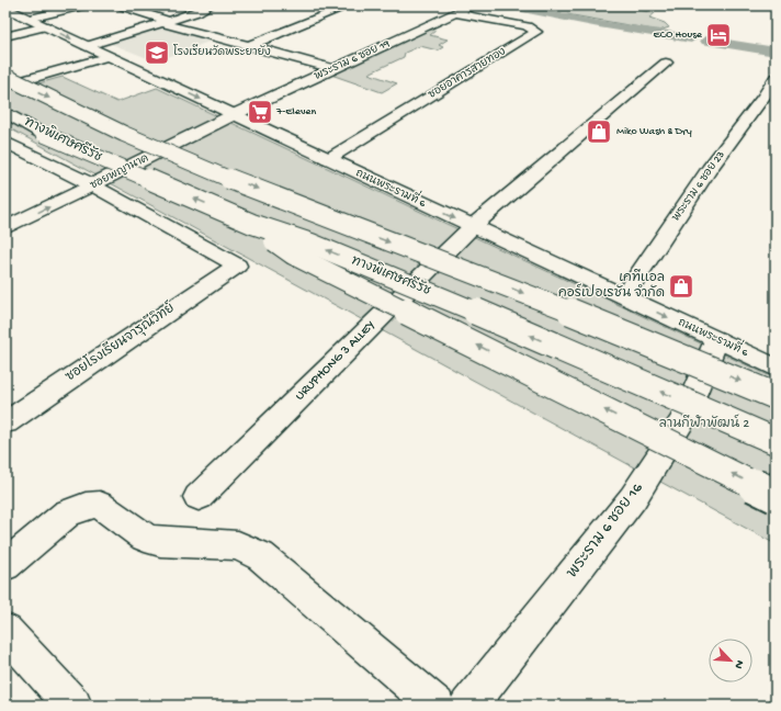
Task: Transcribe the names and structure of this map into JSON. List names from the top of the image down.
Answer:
{
  "streets": {
    "main road": [
      "พระราม 6 ซอย 19",
      "ซอยอาคารสายทอง",
      "ทางพิเศษศรีรัช",
      "ซอยพญานาค",
      "พระราม 6 ซอย 23",
      "ถนนพระรามที่ 6",
      "ซอยโรงเรียนจารุณีวิทย์",
      "URUPHONG 3 ALLEY",
      "พระราม 6 ซอย 16"
    ]
  },
  "crossings": [
    ["พระราม 6 ซอย 19", "ซอยอาคารสายทอง"],
    ["พระราม 6 ซอย 19", "ซอยพญานาค"],
    ["พระราม 6 ซอย 19", "ถนนพระรามที่ 6"],
    ["ซอยอาคารสายทอง", "ถนนพระรามที่ 6"],
    ["ซอยพญานาค", "ถนนพระรามที่ 6"],
    ["ซอยพญานาค", "ซอยโรงเรียนจารุณีวิทย์"],
    ["พระราม 6 ซอย 23", "ถนนพระรามที่ 6"],
    ["ถนนพระรามที่ 6", "URUPHONG 3 ALLEY"],
    ["ถนนพระรามที่ 6", "พระราม 6 ซอย 16"]
  ],
  "parks": ["ลานกีฬาพัฒน์ 2"],
  "places": {
    "hotel": ["ECO House"],
    "school or university": ["โรงเรียนวัดพระยายัง"],
    "supermarket": ["7-Eleven"],
    "shop": ["Miko Wash & Dry", "เคทีแอล คอร์เปอเรชัน จำกัด"]
  },
  "north": "bottom right"
}
